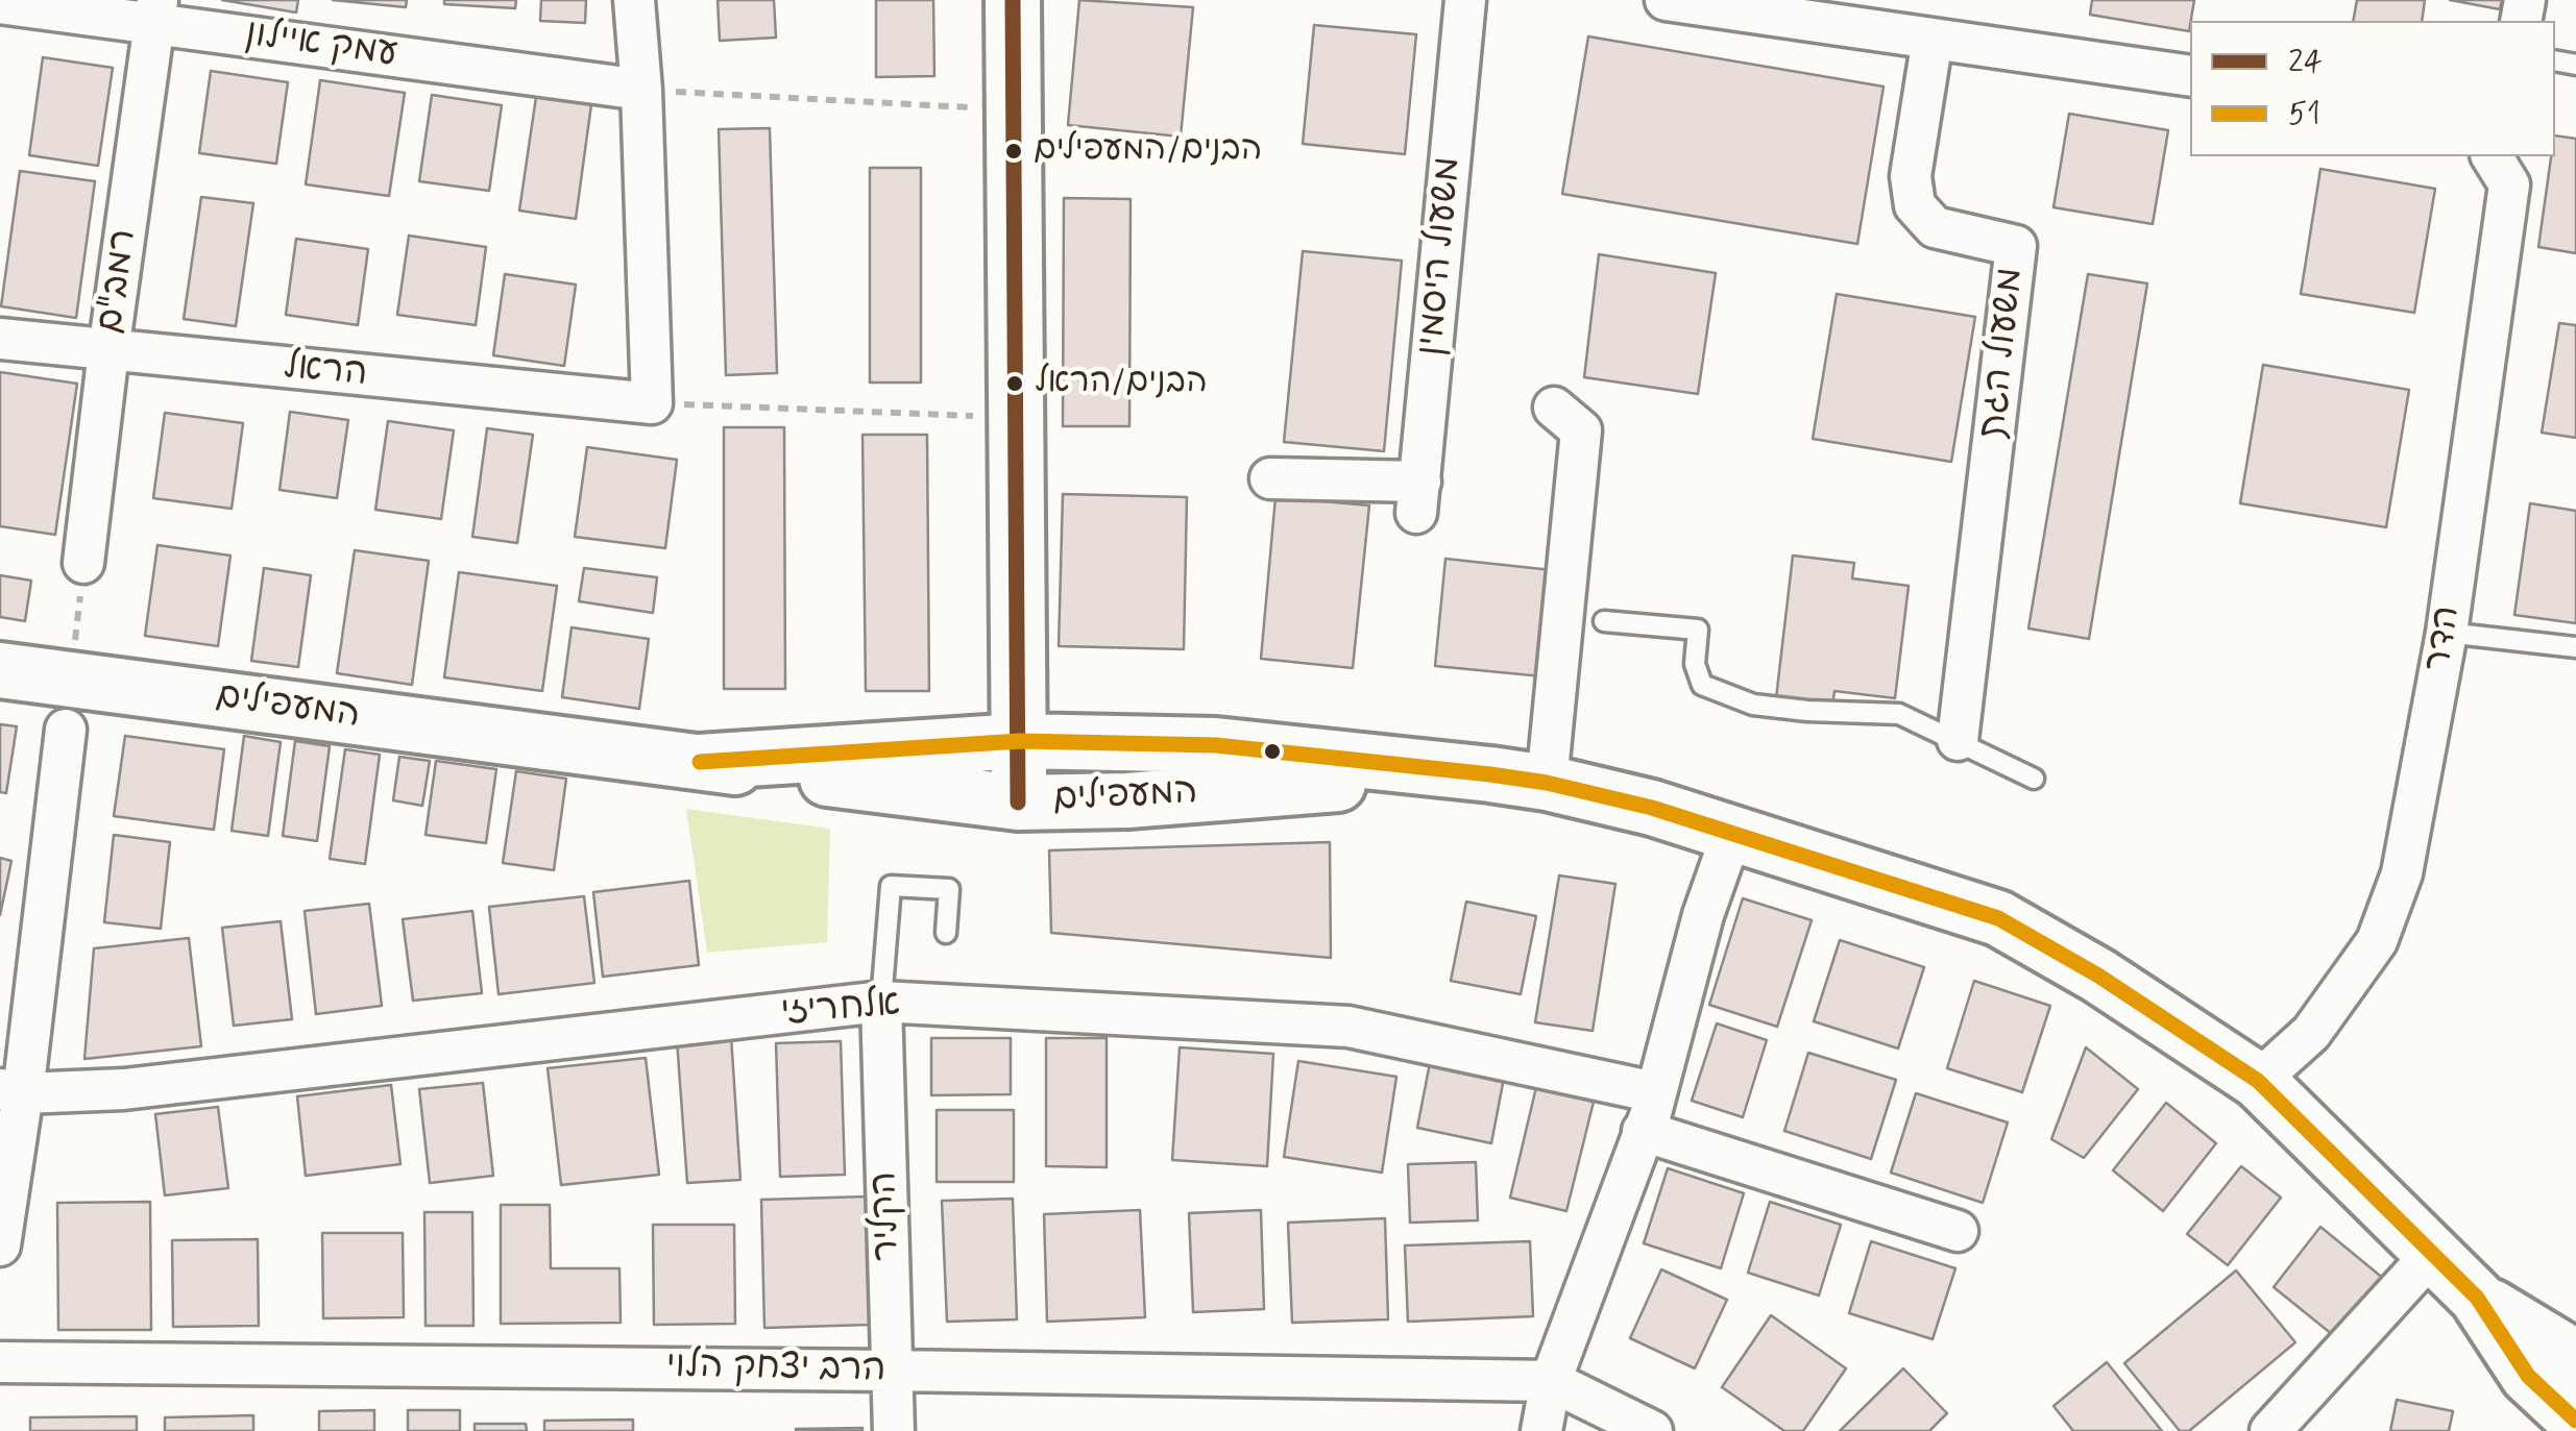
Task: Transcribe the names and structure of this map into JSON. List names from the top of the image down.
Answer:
{
  "streets": {
    "street": [
      "עמק איילון",
      "משעול היסמין",
      "רמב\"ם",
      "משעול הגת",
      "הראל",
      "הדר",
      "המעפילים",
      "אלחריזי",
      "הקליר",
      "הרב יצחק הלוי"
    ]
  },
  "crossings": [
    ["עמק איילון", "רמב\"ם"],
    ["רמב\"ם", "הראל"],
    ["הדר", "המעפילים"],
    ["אלחריזי", "הקליר"],
    ["הקליר", "הרב יצחק הלוי"]
  ],
  "places": ["הבנים/המעפילים", "הבנים/הראל"],
  "lines": ["transit line 24", "transit line 51"],
  "legend": ["24", "51"]
}
